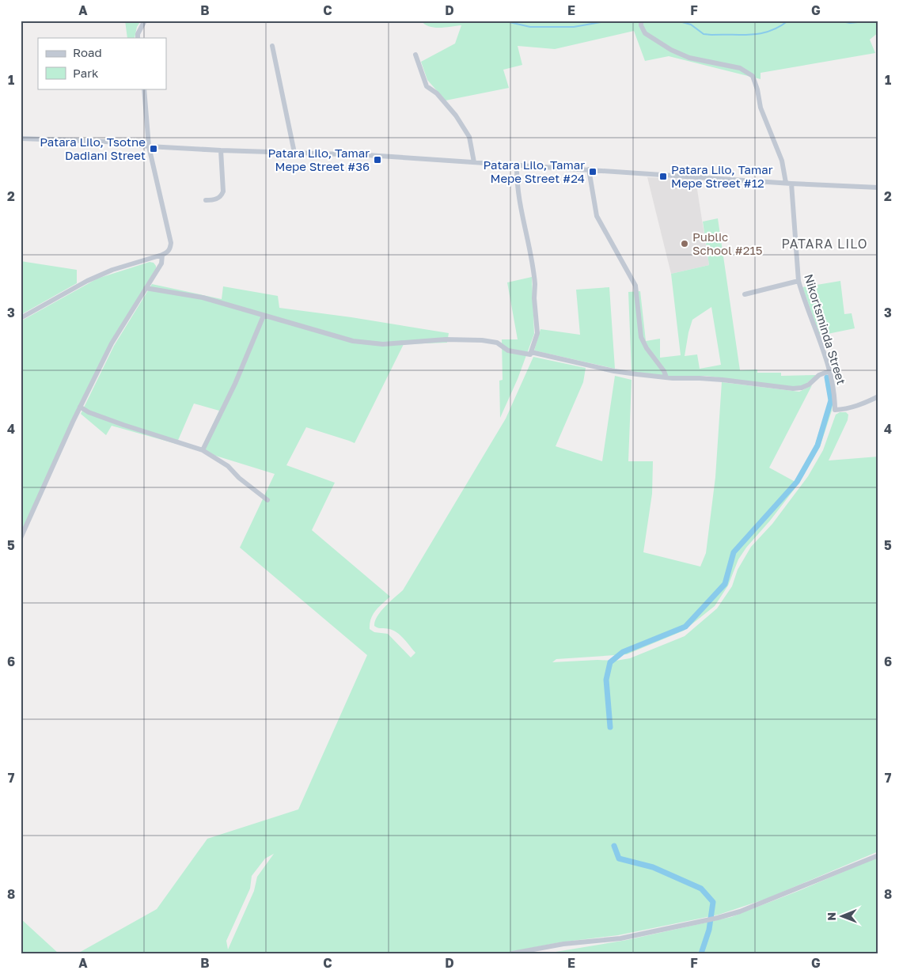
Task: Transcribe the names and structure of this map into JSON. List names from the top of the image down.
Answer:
{
  "streets": {
    "street": ["Nikortsminda Street"]
  },
  "districts": ["PATARA LILO"],
  "places": {
    "transit": [
      "Patara Lilo, Tsotne Dadiani Street",
      "Patara Lilo, Tamar Mepe Street #36",
      "Patara Lilo, Tamar Mepe Street #24",
      "Patara Lilo, Tamar Mepe Street #12"
    ],
    "other": ["Public School #215"]
  },
  "legend": ["Road", "Park"],
  "north": "left",
  "grid": {
    "columns": [
      "A",
      "B",
      "C",
      "D",
      "E",
      "F",
      "G"
    ],
    "rows": [
      "1",
      "2",
      "3",
      "4",
      "5",
      "6",
      "7",
      "8"
    ]
  }
}
